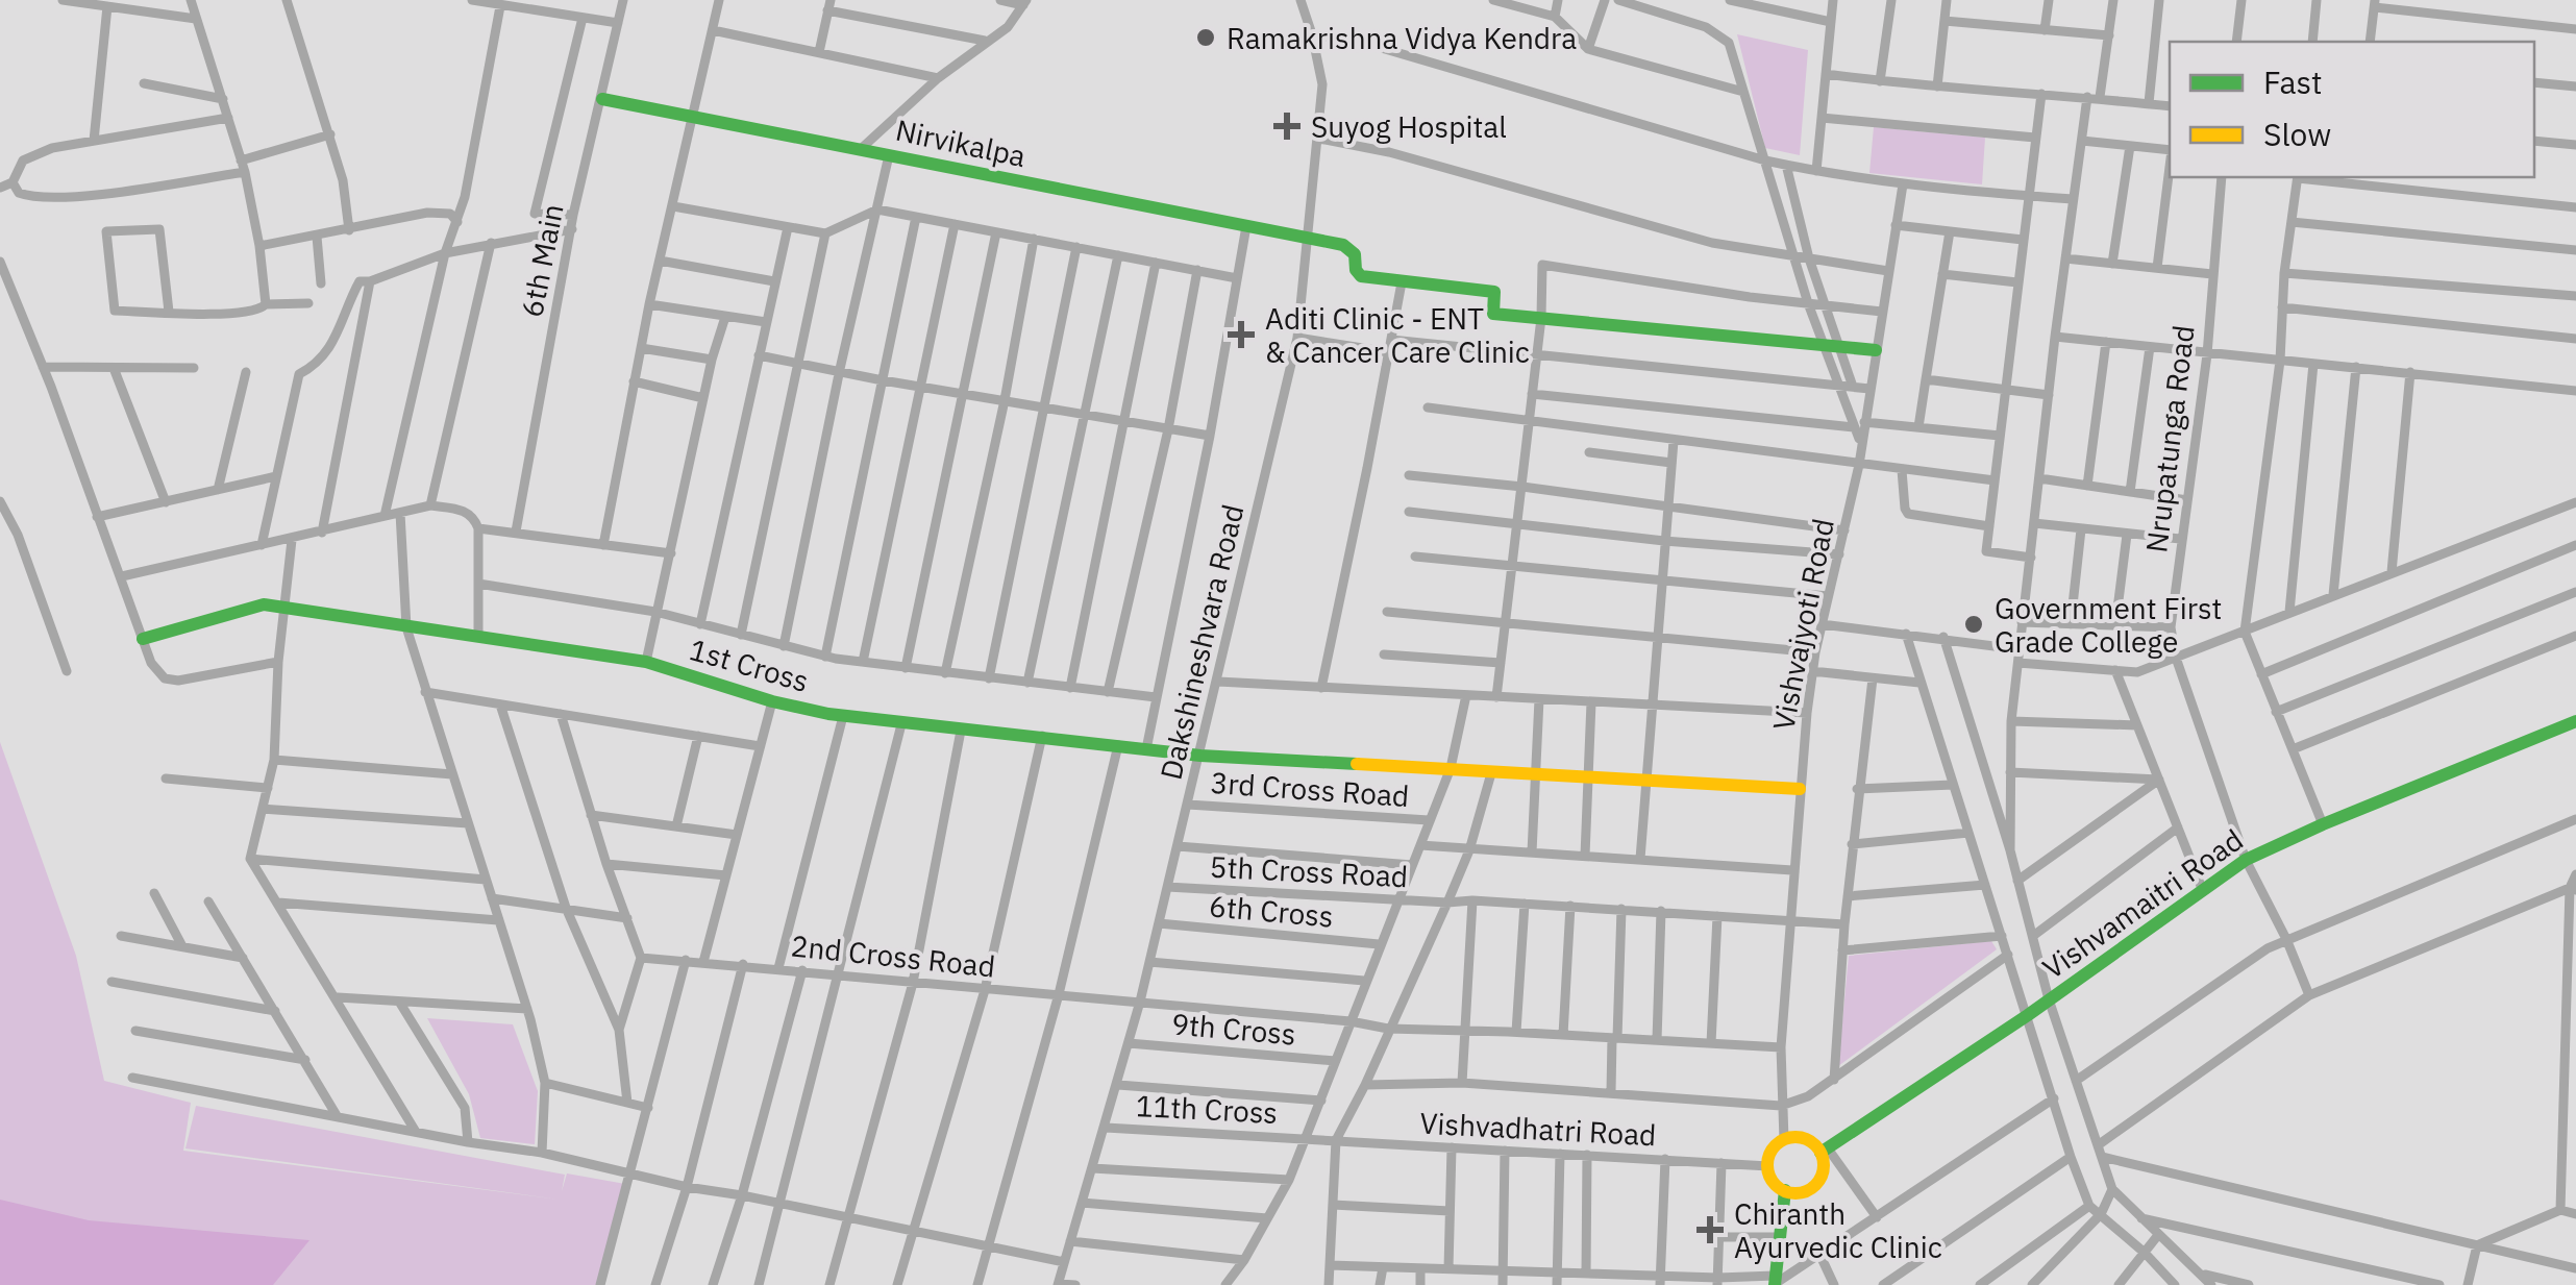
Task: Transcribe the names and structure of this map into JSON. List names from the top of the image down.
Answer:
{
  "streets": {
    "street": [
      "Nirvikalpa",
      "6th Main",
      "Nrupatunga Road",
      "Vishvajyoti Road",
      "Dakshineshvara Road",
      "1st Cross",
      "3rd Cross Road",
      "5th Cross Road",
      "Vishvamaitri Road",
      "6th Cross",
      "2nd Cross Road",
      "9th Cross",
      "11th Cross",
      "Vishvadhatri Road"
    ]
  },
  "crossings": [
    ["Nirvikalpa", "6th Main"],
    ["Nirvikalpa", "Dakshineshvara Road"],
    ["Nrupatunga Road", "Vishvamaitri Road"],
    ["Vishvajyoti Road", "1st Cross"],
    ["Vishvajyoti Road", "5th Cross Road"],
    ["Vishvajyoti Road", "Vishvamaitri Road"],
    ["Vishvajyoti Road", "2nd Cross Road"],
    ["Vishvajyoti Road", "Vishvadhatri Road"],
    ["Dakshineshvara Road", "1st Cross"],
    ["Dakshineshvara Road", "3rd Cross Road"],
    ["Dakshineshvara Road", "5th Cross Road"],
    ["Dakshineshvara Road", "6th Cross"],
    ["Dakshineshvara Road", "2nd Cross Road"],
    ["Dakshineshvara Road", "9th Cross"],
    ["Dakshineshvara Road", "11th Cross"],
    ["Vishvamaitri Road", "Vishvadhatri Road"],
    ["11th Cross", "Vishvadhatri Road"]
  ],
  "places": {
    "other": ["Ramakrishna Vidya Kendra", "Government First Grade College"],
    "health": ["Suyog Hospital", "Aditi Clinic - ENT & Cancer Care Clinic", "Chiranth Ayurvedic Clinic"]
  },
  "legend": ["Fast", "Slow"]
}
